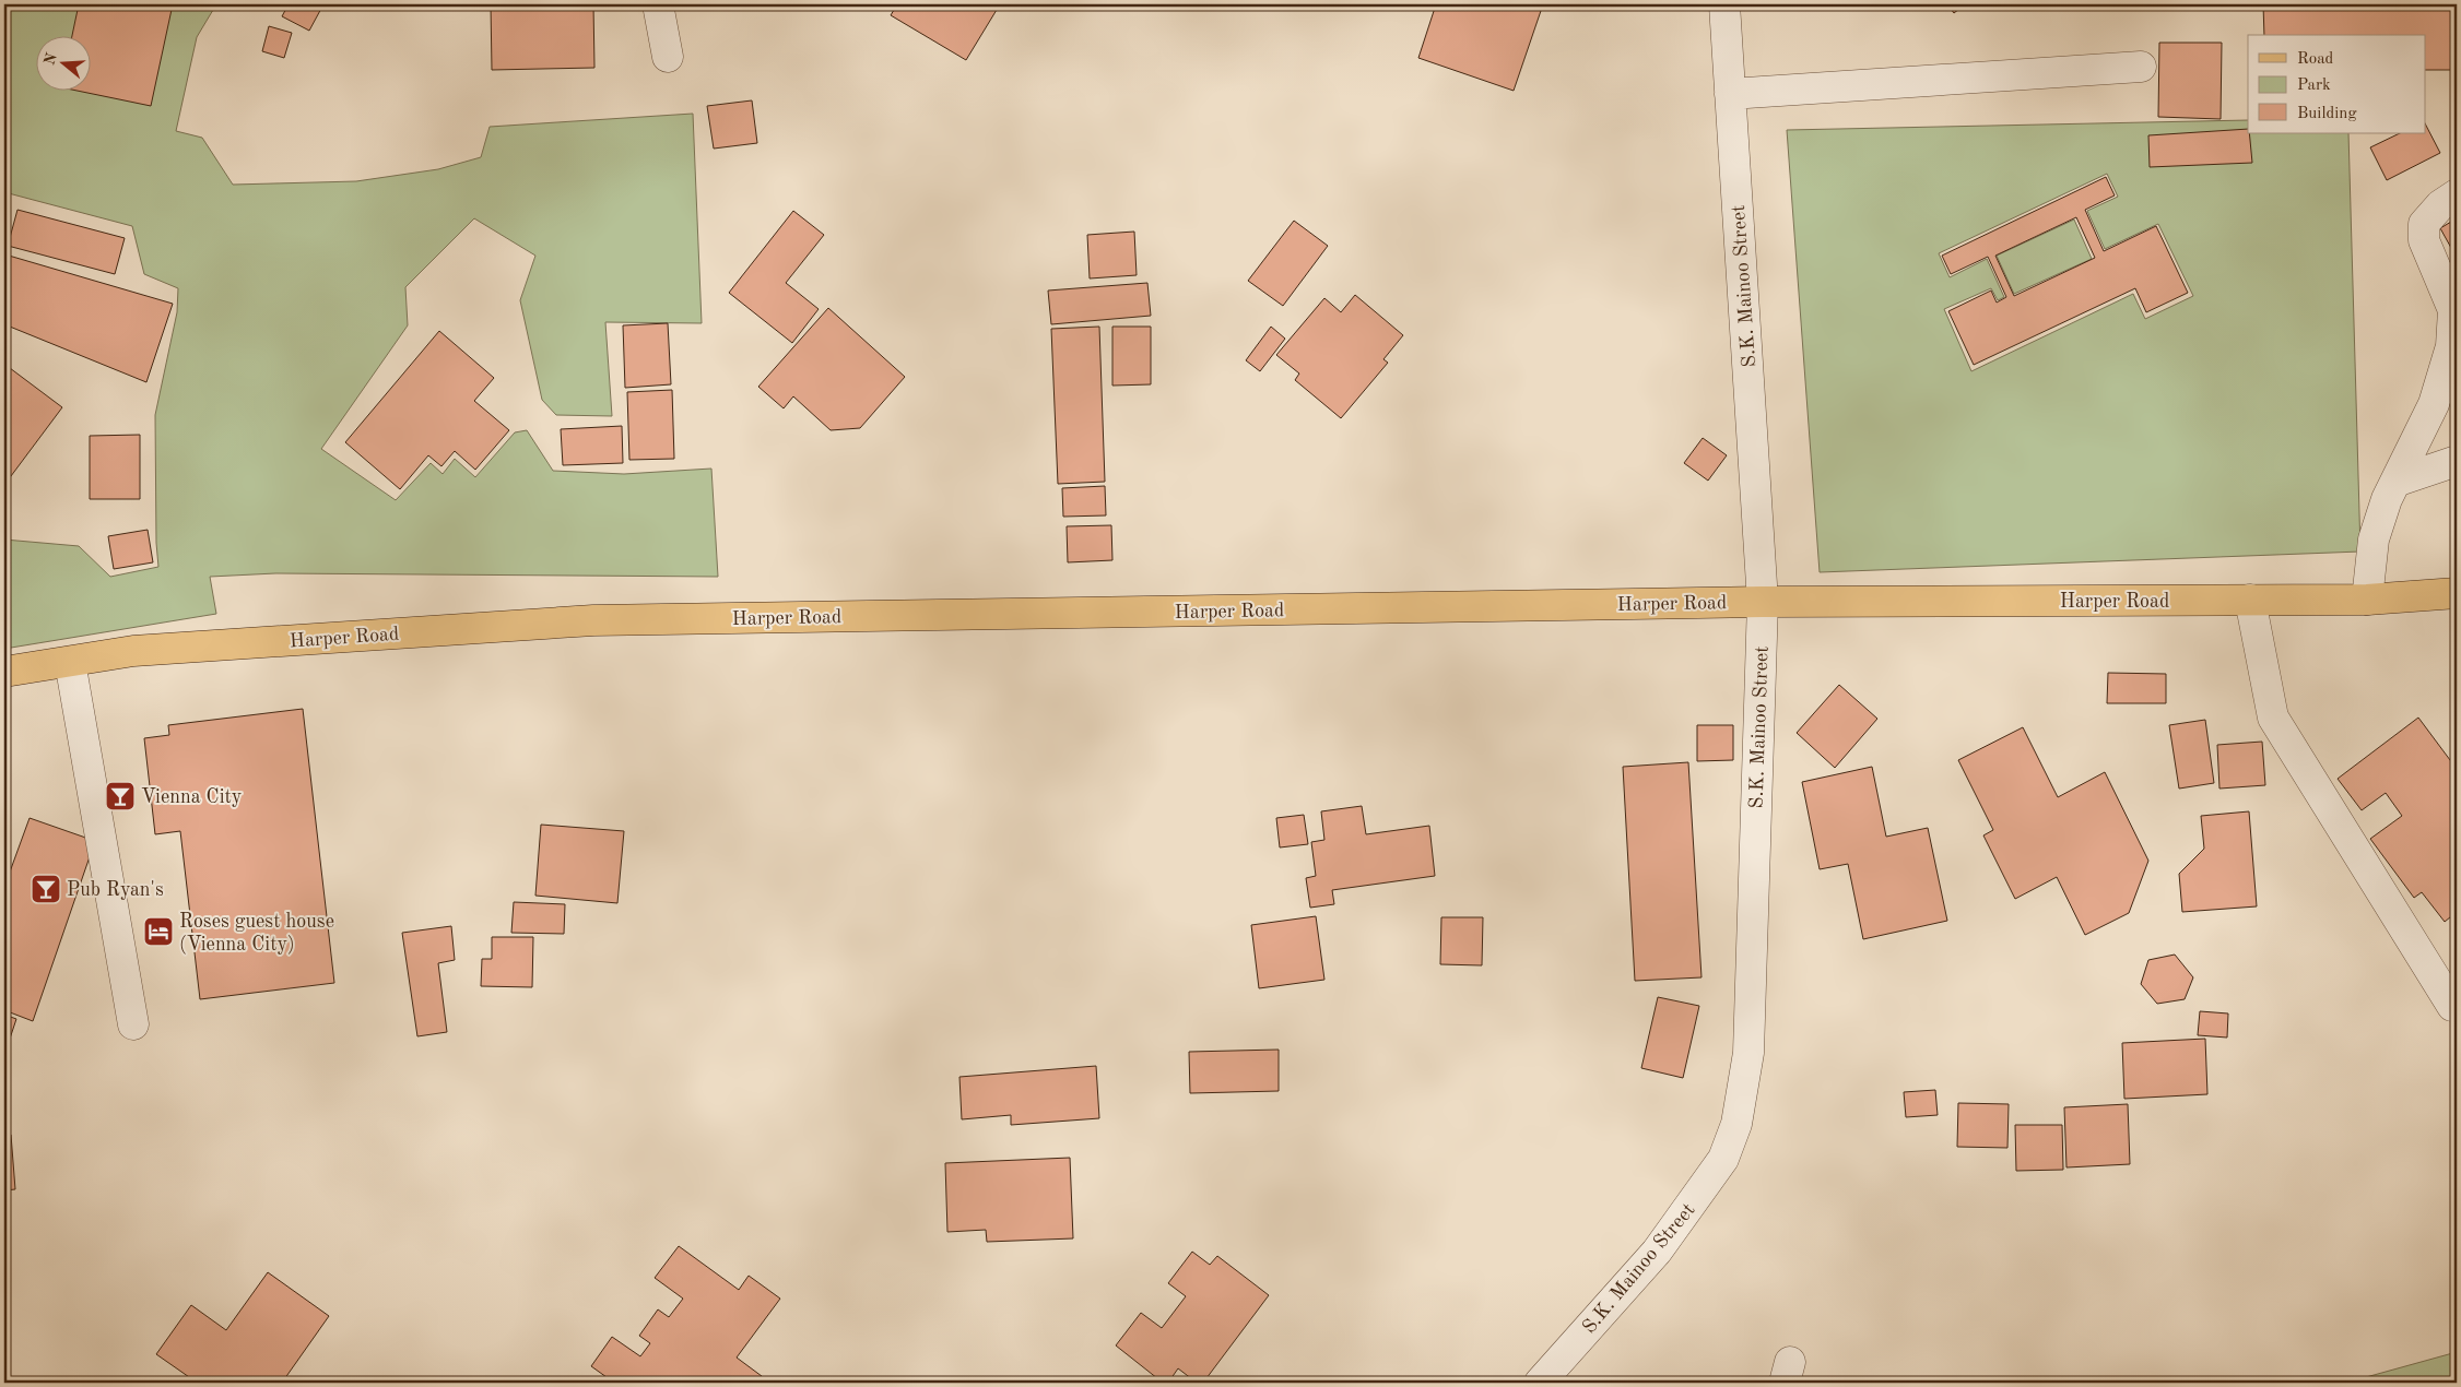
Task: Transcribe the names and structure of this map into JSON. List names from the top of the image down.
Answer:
{
  "streets": {
    "main road": ["Harper Road"],
    "street": ["S.K. Mainoo Street"]
  },
  "crossings": [
    ["S.K. Mainoo Street", "Harper Road"]
  ],
  "places": {
    "bar": ["Vienna City", "Pub Ryan's"],
    "hotel": ["Roses guest house (Vienna City)"]
  },
  "legend": ["Road", "Park", "Building"],
  "north": "left"
}
